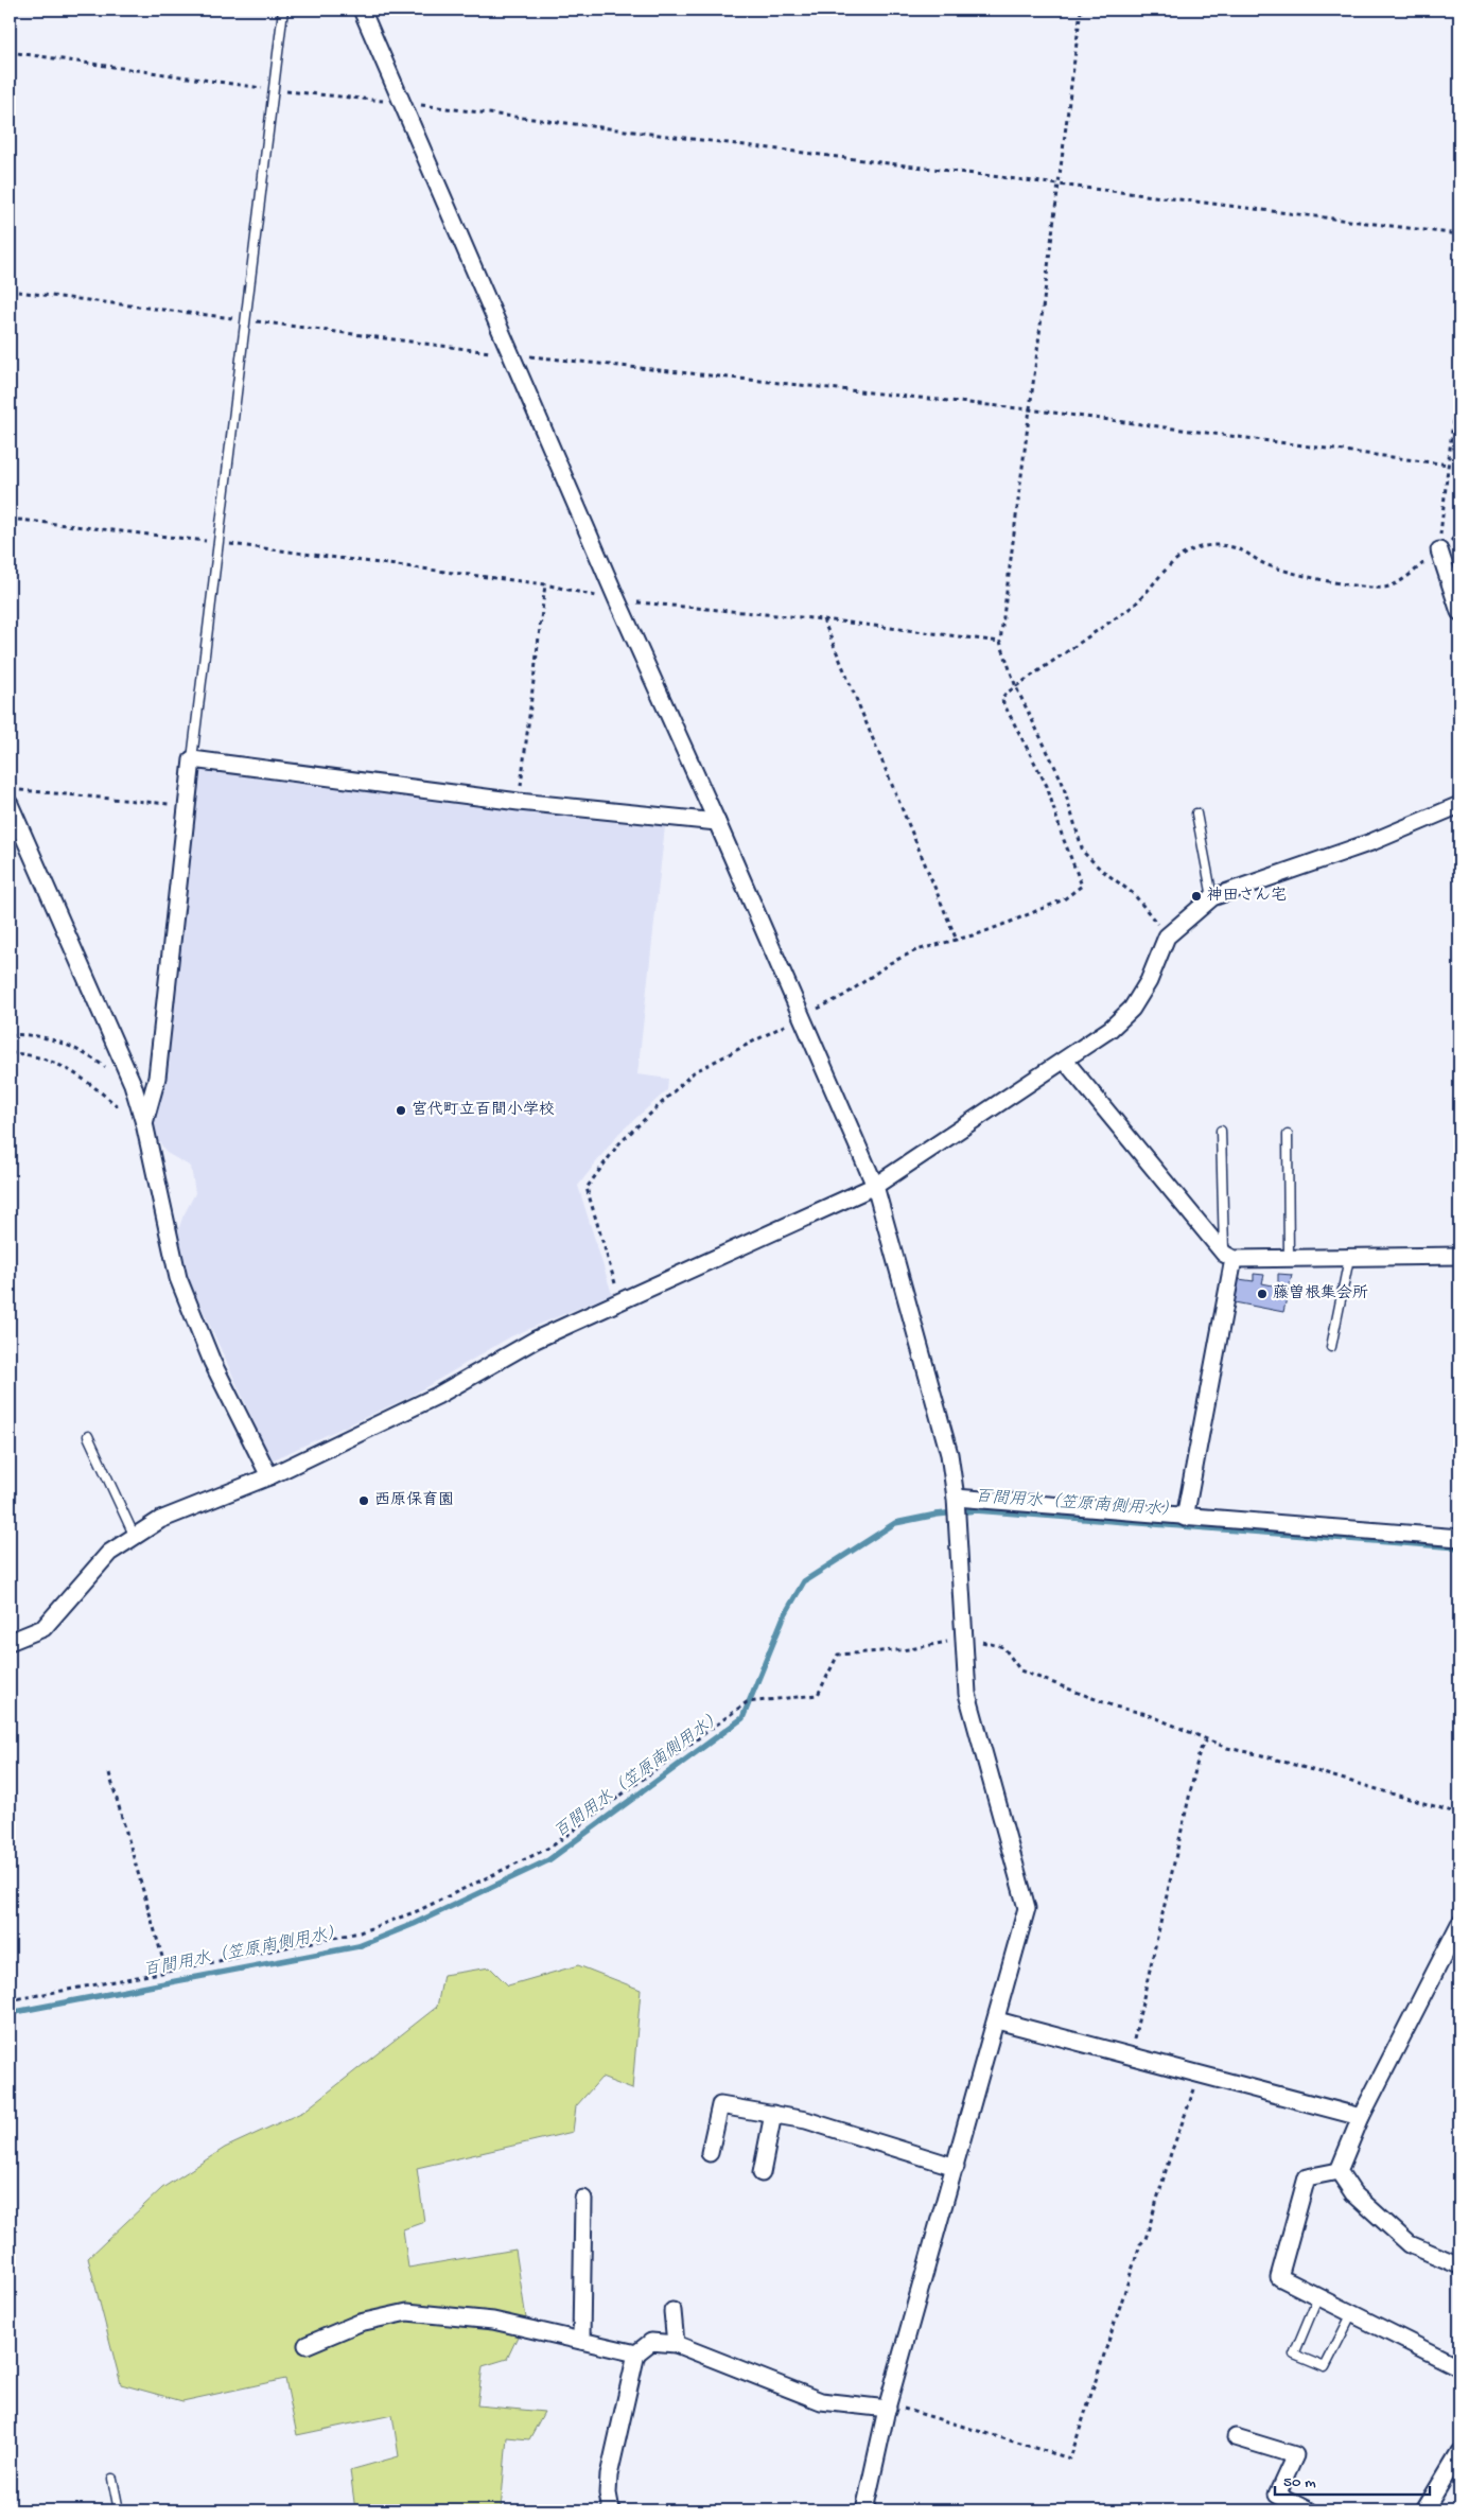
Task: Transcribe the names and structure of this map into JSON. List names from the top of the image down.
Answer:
{
  "water": ["百間用水（笠原南側用水）"],
  "places": [
    "神田さん宅",
    "宮代町立百間小学校",
    "藤曽根集会所",
    "西原保育園"
  ],
  "scale_bar": "50 m"
}
